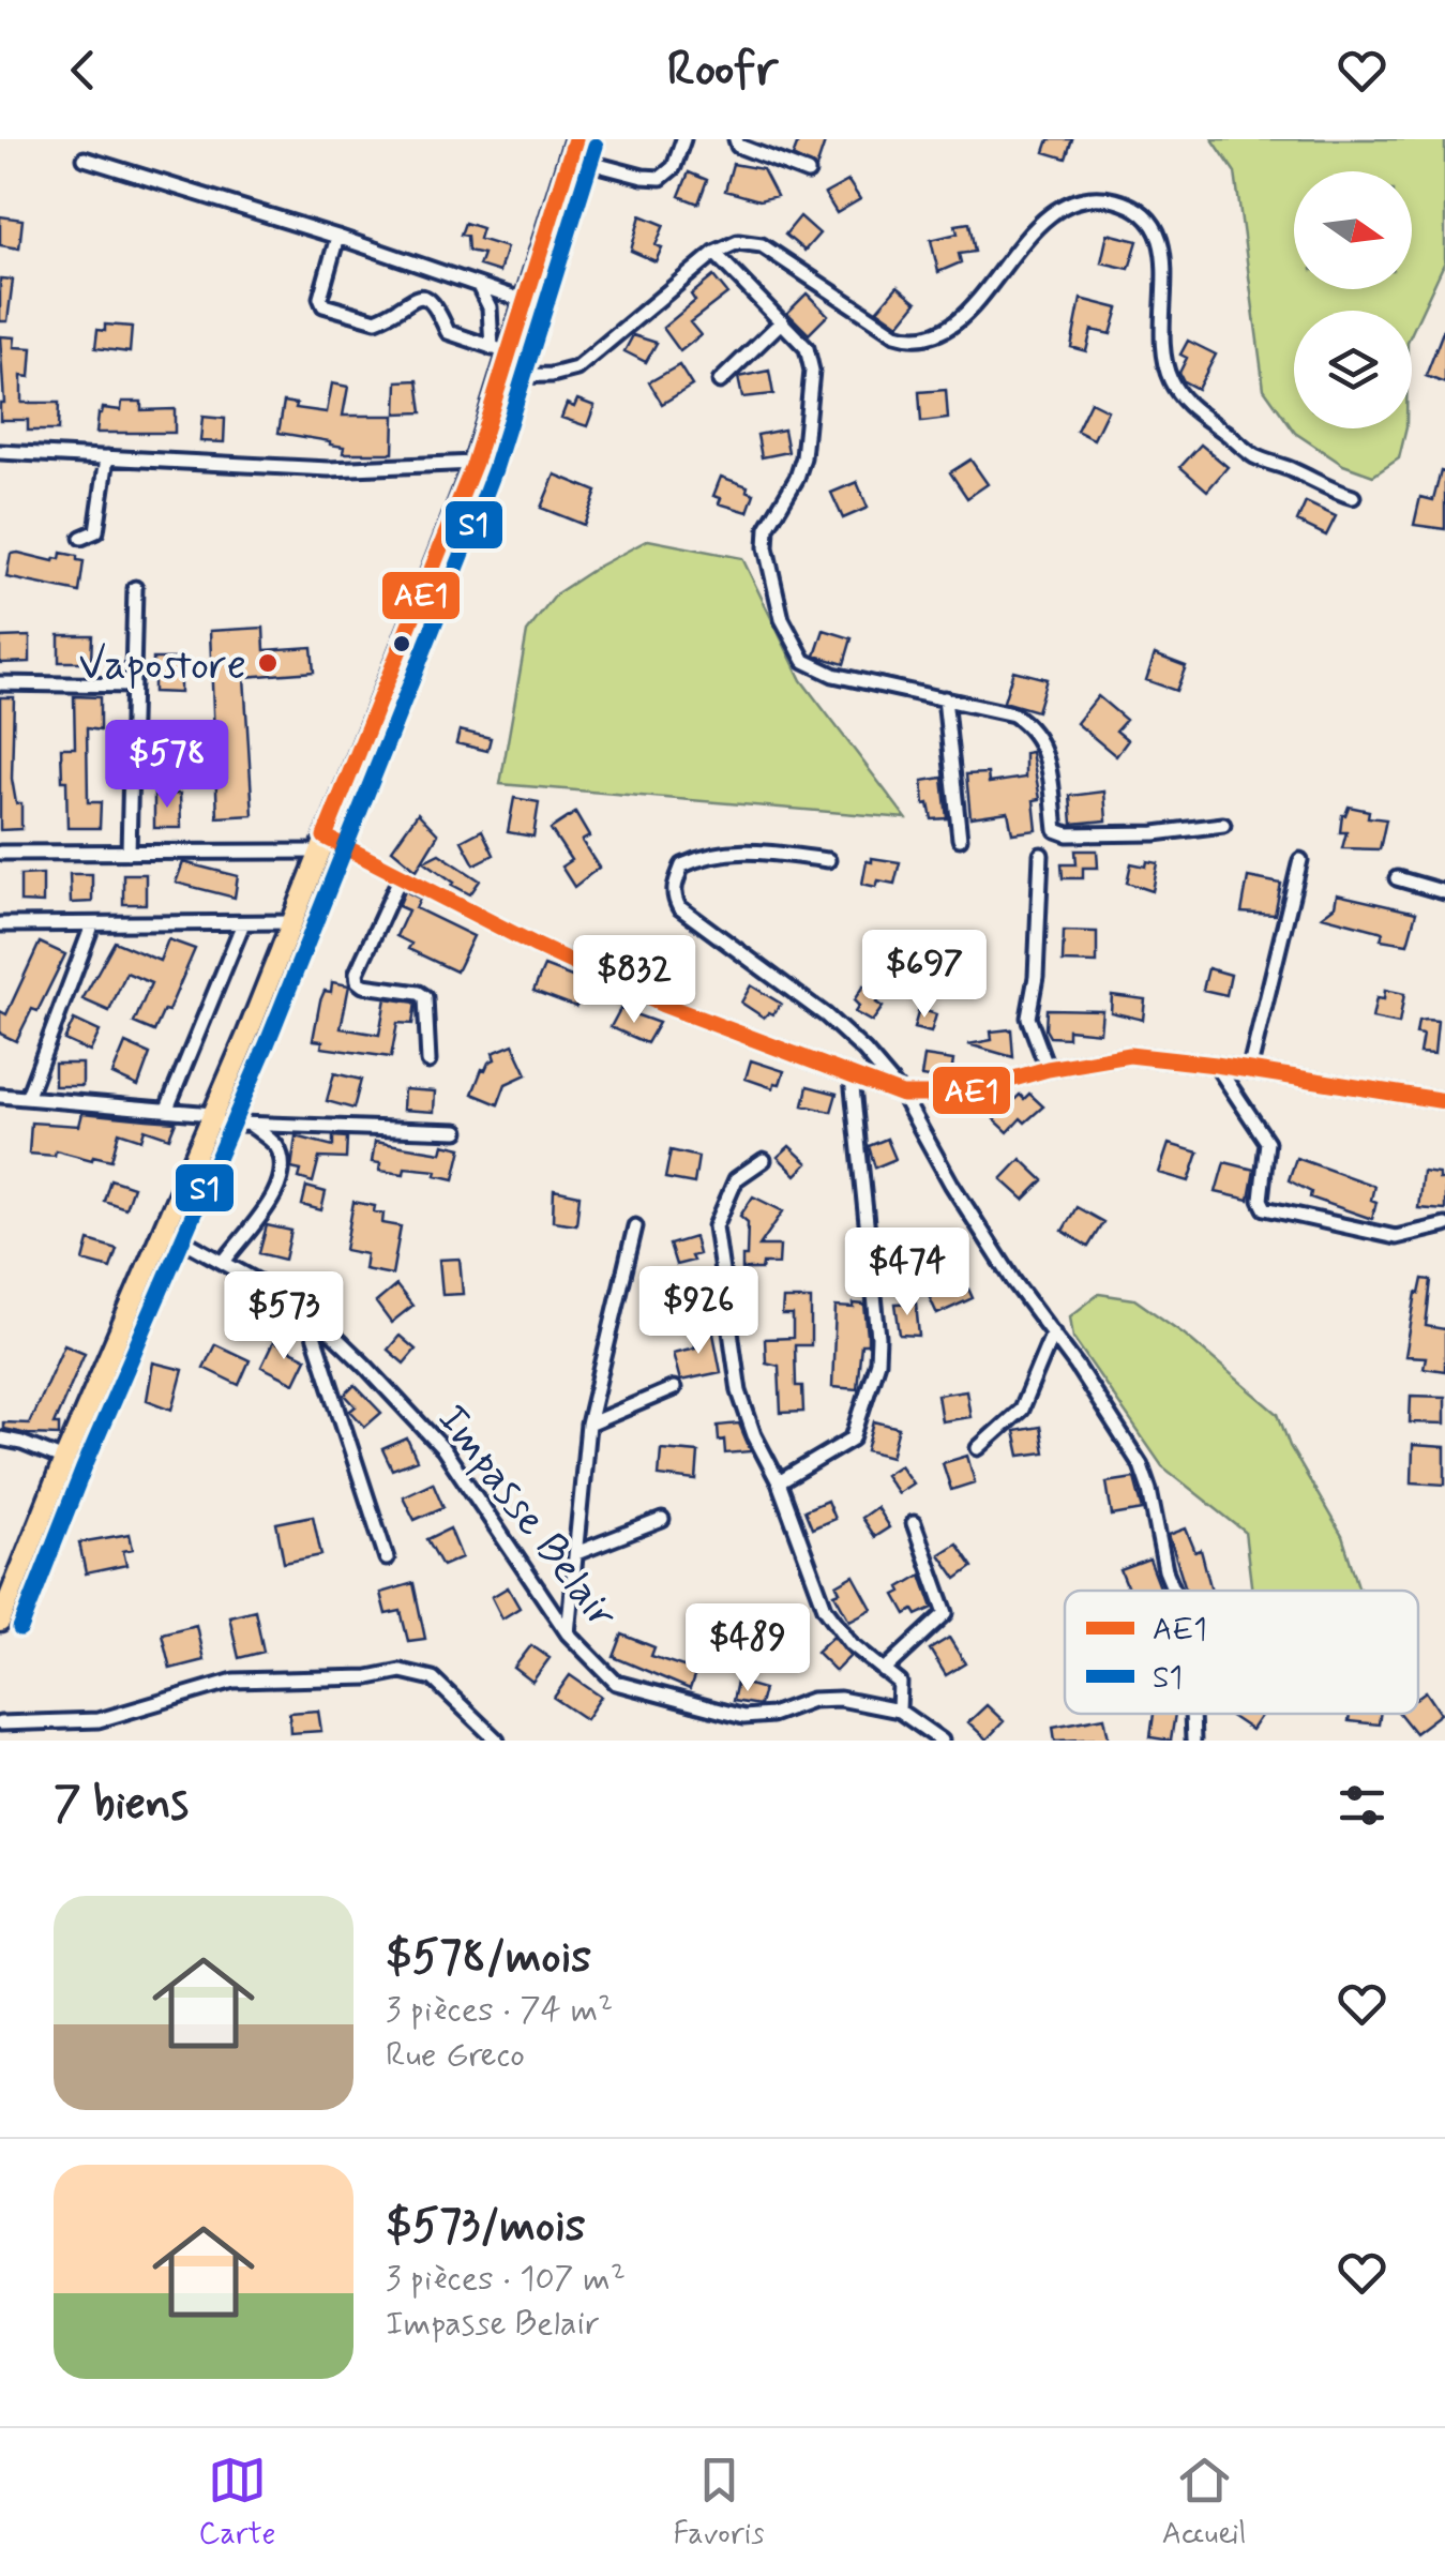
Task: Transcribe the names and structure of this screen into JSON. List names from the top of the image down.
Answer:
{
  "streets": {
    "street": ["Impasse Belair"]
  },
  "places": ["Vapostore"],
  "lines": ["transit line AE1", "transit line S1"],
  "legend": ["AE1", "S1"],
  "north": "right",
  "page": {
    "header": "Roofr",
    "price": [
      "$578",
      "$697",
      "$832",
      "$474",
      "$926",
      "$573",
      "$489"
    ],
    "heading": "7 biens",
    "list": [
      {
        "name": "$578/mois",
        "note": "3 pièces · 74 m² · Rue Greco"
      },
      {
        "name": "$573/mois",
        "note": "3 pièces · 107 m² · Impasse Belair"
      }
    ],
    "tabs": ["Carte", "Favoris", "Accueil"]
  }
}
